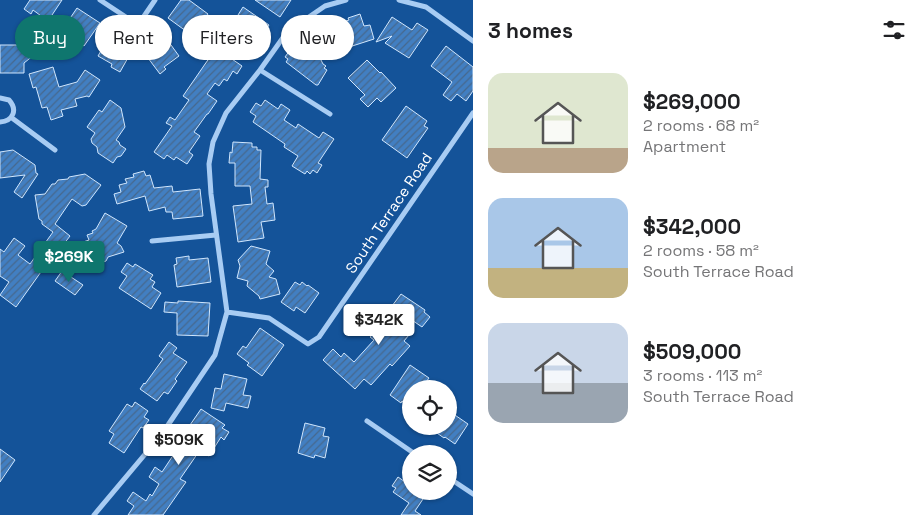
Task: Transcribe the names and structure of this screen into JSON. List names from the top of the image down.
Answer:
{
  "streets": {
    "street": ["South Terrace Road"]
  },
  "page": {
    "heading": "3 homes",
    "chip": [
      "Buy",
      "Rent",
      "Filters",
      "New"
    ],
    "list": [
      {
        "name": "$269,000",
        "note": "2 rooms · 68 m² · Apartment"
      },
      {
        "name": "$342,000",
        "note": "2 rooms · 58 m² · South Terrace Road"
      },
      {
        "name": "$509,000",
        "note": "3 rooms · 113 m² · South Terrace Road"
      }
    ],
    "price": ["$269K", "$342K", "$509K"]
  }
}
